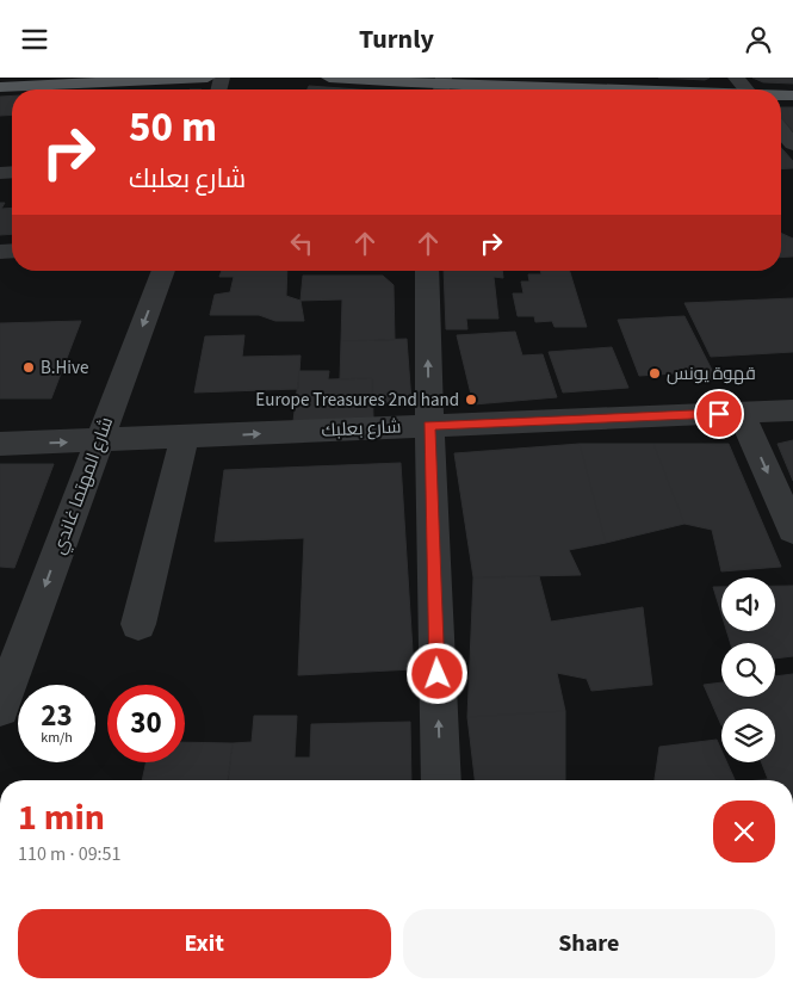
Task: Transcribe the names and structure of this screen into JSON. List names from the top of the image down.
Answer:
{
  "streets": {
    "street": ["شارع بعلبك", "شارع المهتما غاندي"]
  },
  "crossings": [
    ["شارع بعلبك", "شارع المهتما غاندي"]
  ],
  "one_way": ["شارع بعلبك"],
  "places": ["B.Hive", "قهوة يونس", "Europe Treasures 2nd hand"],
  "page": {
    "header": "Turnly",
    "turn": ["50 m", "شارع بعلبك"],
    "speed": "23 km/h",
    "limit": "30",
    "heading": ["1 min", "110 m · 09:51"],
    "buttons": ["Exit", "Share"]
  }
}
